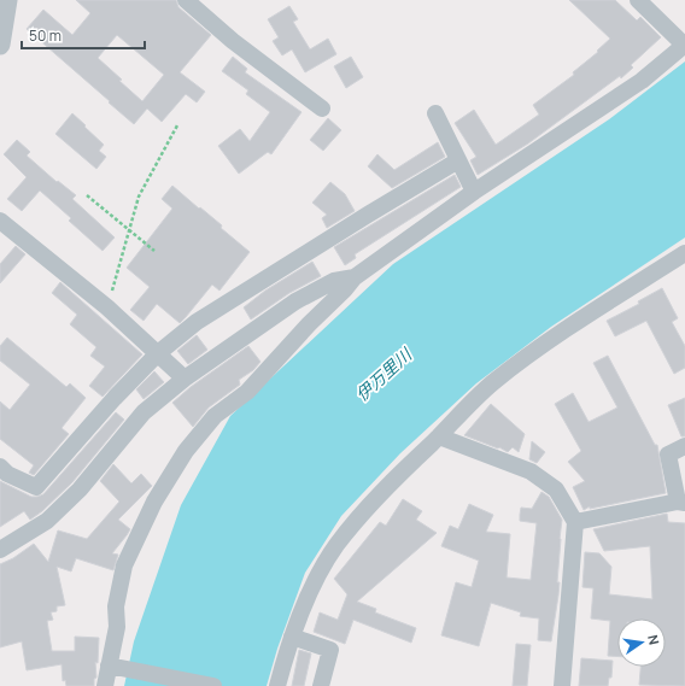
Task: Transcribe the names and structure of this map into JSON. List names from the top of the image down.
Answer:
{
  "water": ["伊万里川"],
  "scale_bar": "50 m",
  "north": "right"
}
